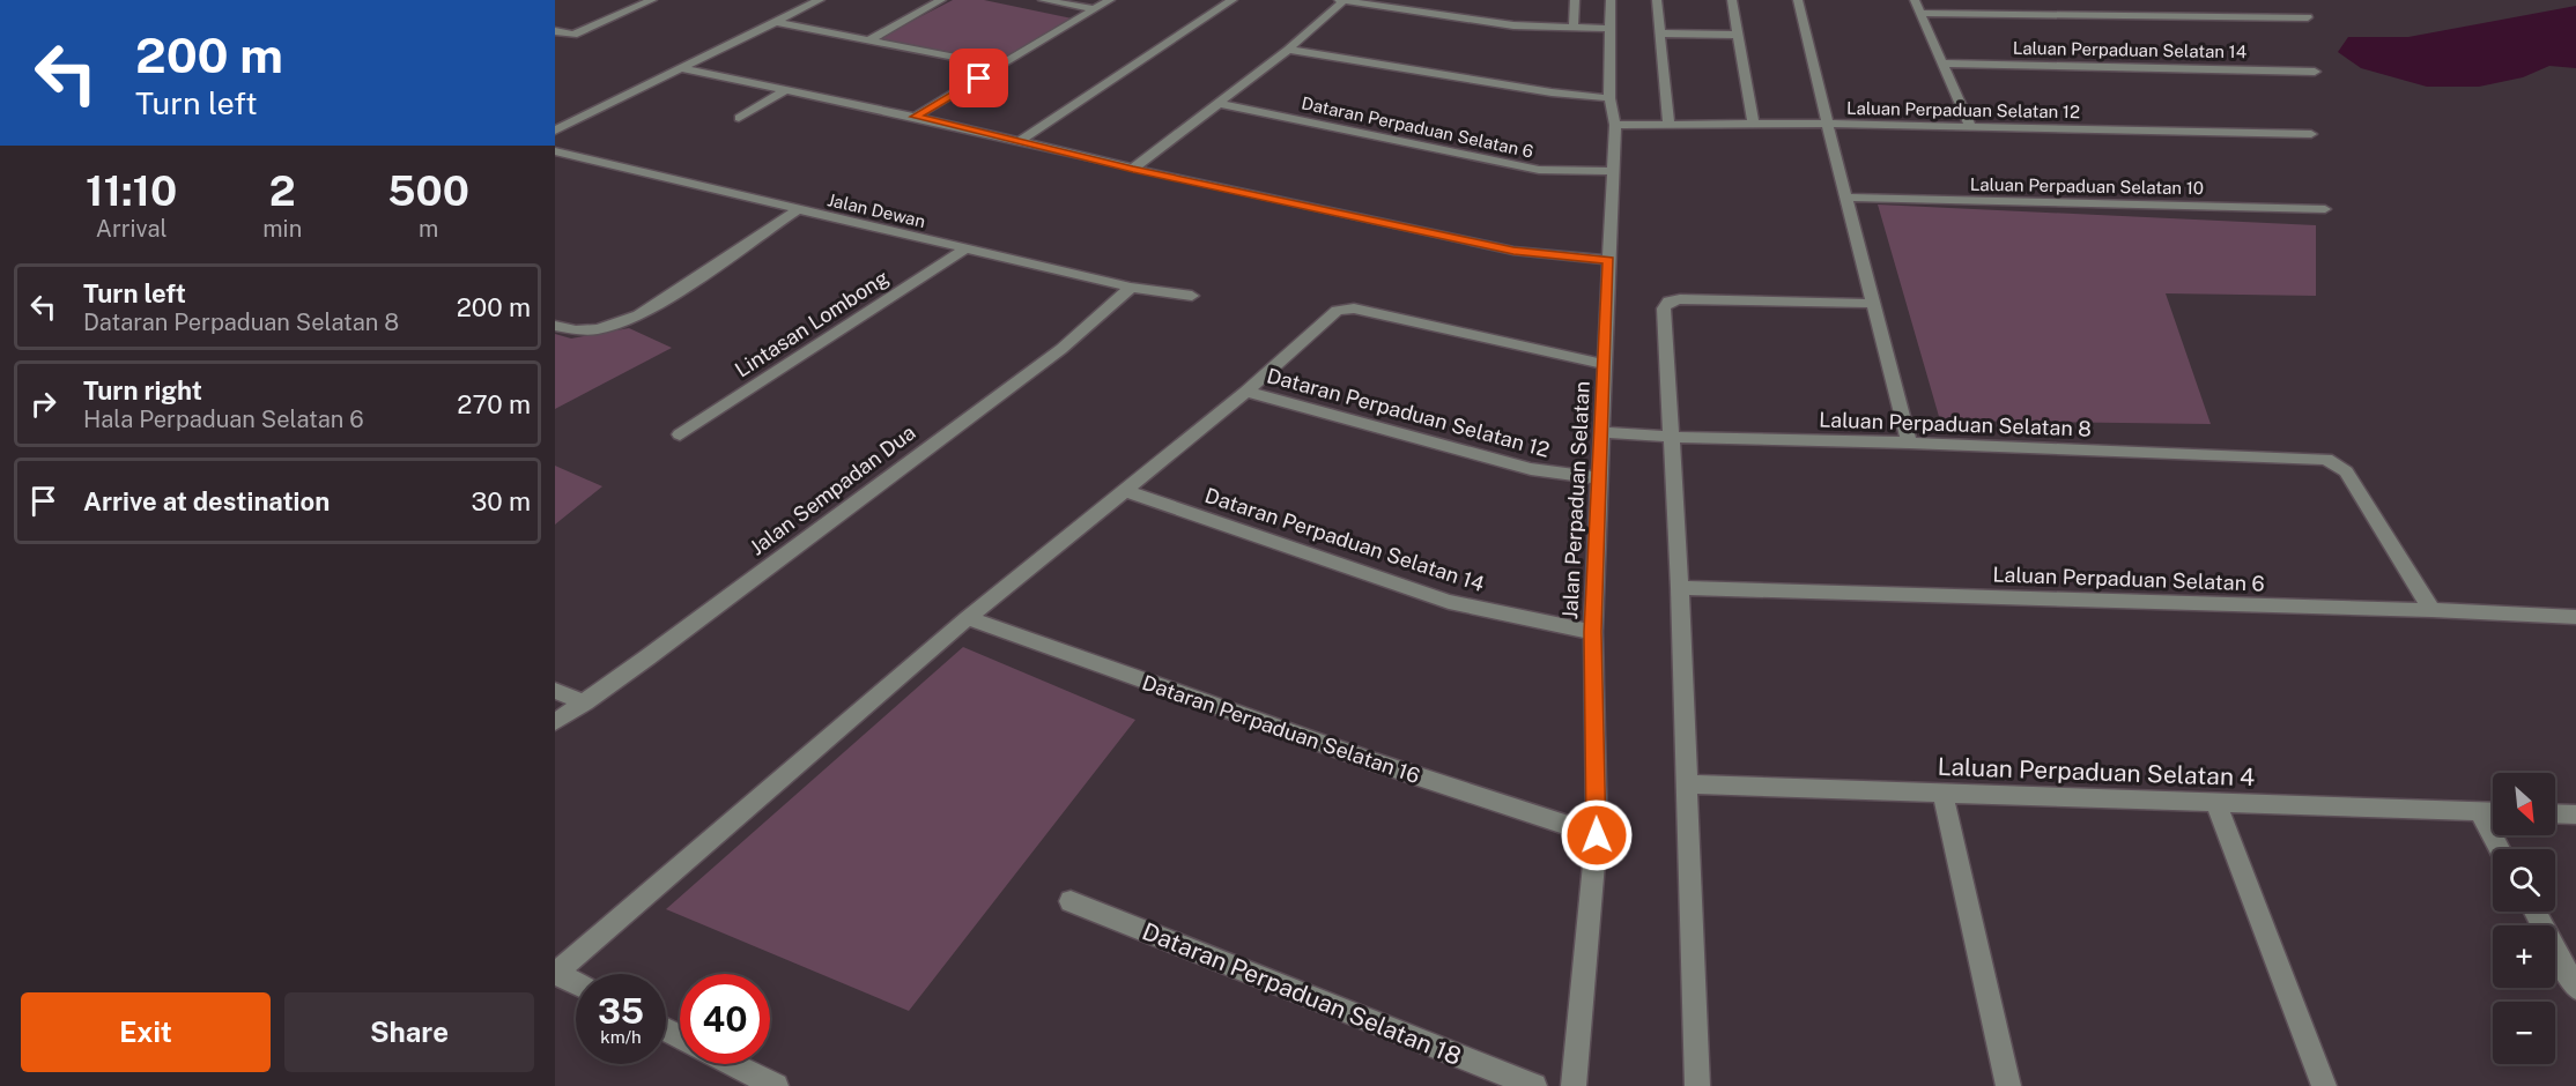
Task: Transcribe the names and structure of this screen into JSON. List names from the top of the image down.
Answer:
{
  "streets": {
    "street": [
      "Laluan Perpaduan Selatan 14",
      "Laluan Perpaduan Selatan 12",
      "Dataran Perpaduan Selatan 6",
      "Laluan Perpaduan Selatan 10",
      "Jalan Dewan",
      "Lintasan Lombong",
      "Dataran Perpaduan Selatan 12",
      "Laluan Perpaduan Selatan 8",
      "Jalan Sempadan Dua",
      "Jalan Perpaduan Selatan",
      "Dataran Perpaduan Selatan 14",
      "Laluan Perpaduan Selatan 6",
      "Dataran Perpaduan Selatan 16",
      "Laluan Perpaduan Selatan 4",
      "Dataran Perpaduan Selatan 18"
    ]
  },
  "crossings": [
    ["Laluan Perpaduan Selatan 12", "Jalan Perpaduan Selatan"],
    ["Dataran Perpaduan Selatan 6", "Jalan Perpaduan Selatan"],
    ["Jalan Dewan", "Lintasan Lombong"],
    ["Jalan Dewan", "Jalan Sempadan Dua"],
    ["Dataran Perpaduan Selatan 12", "Jalan Perpaduan Selatan"],
    ["Laluan Perpaduan Selatan 8", "Jalan Perpaduan Selatan"],
    ["Laluan Perpaduan Selatan 8", "Laluan Perpaduan Selatan 6"],
    ["Jalan Perpaduan Selatan", "Dataran Perpaduan Selatan 14"],
    ["Jalan Perpaduan Selatan", "Dataran Perpaduan Selatan 16"]
  ],
  "north": "bottom right",
  "page": {
    "turn": ["200 m", "Turn left"],
    "eta": [
      "11:10",
      "Arrival",
      "2",
      "min",
      "500",
      "m"
    ],
    "list": [
      {
        "name": "Turn left",
        "note": "Dataran Perpaduan Selatan 8",
        "value": "200 m"
      },
      {
        "name": "Turn right",
        "note": "Hala Perpaduan Selatan 6",
        "value": "270 m"
      },
      {
        "name": "Arrive at destination",
        "value": "30 m"
      }
    ],
    "map_buttons": ["+", "−"],
    "speed": "35 km/h",
    "limit": "40",
    "buttons": ["Exit", "Share"]
  }
}
